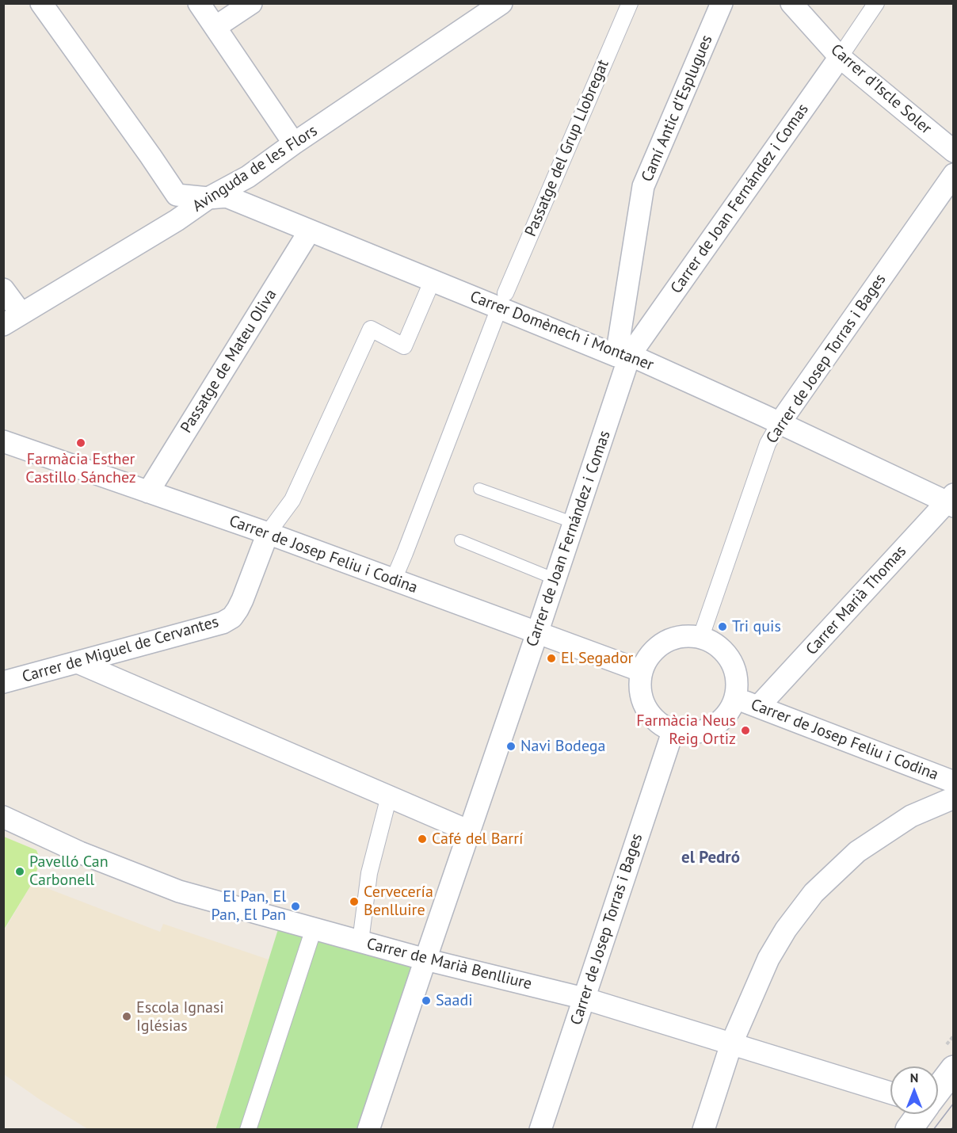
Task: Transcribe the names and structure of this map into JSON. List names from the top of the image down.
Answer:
{
  "streets": {
    "street": [
      "Carrer d'Iscle Soler",
      "Camí Antic d'Esplugues",
      "Passatge del Grup Llobregat",
      "Avinguda de les Flors",
      "Carrer de Joan Fernández i Comas",
      "Carrer Domènech i Montaner",
      "Carrer de Josep Torras i Bages",
      "Passatge de Mateu Oliva",
      "Carrer de Josep Feliu i Codina",
      "Carrer Marià Thomas",
      "Carrer de Miguel de Cervantes",
      "Carrer de Marià Benlliure"
    ]
  },
  "crossings": [
    ["Carrer d'Iscle Soler", "Carrer de Joan Fernández i Comas"],
    ["Camí Antic d'Esplugues", "Carrer de Joan Fernández i Comas"],
    ["Camí Antic d'Esplugues", "Carrer Domènech i Montaner"],
    ["Avinguda de les Flors", "Carrer Domènech i Montaner"],
    ["Carrer de Joan Fernández i Comas", "Carrer Domènech i Montaner"],
    ["Carrer de Joan Fernández i Comas", "Carrer de Josep Feliu i Codina"],
    ["Carrer de Joan Fernández i Comas", "Carrer de Marià Benlliure"],
    ["Carrer Domènech i Montaner", "Carrer de Josep Torras i Bages"],
    ["Carrer Domènech i Montaner", "Passatge de Mateu Oliva"],
    ["Carrer Domènech i Montaner", "Carrer Marià Thomas"],
    ["Carrer de Josep Torras i Bages", "Carrer de Josep Feliu i Codina"],
    ["Carrer de Josep Torras i Bages", "Carrer de Marià Benlliure"],
    ["Passatge de Mateu Oliva", "Carrer de Josep Feliu i Codina"],
    ["Carrer de Josep Feliu i Codina", "Carrer Marià Thomas"],
    ["Carrer de Josep Feliu i Codina", "Carrer de Miguel de Cervantes"]
  ],
  "districts": ["el Pedró"],
  "places": [
    "Farmàcia Esther Castillo Sánchez",
    "Tri quis",
    "El Segador",
    "Farmàcia Neus Reig Ortiz",
    "Navi Bodega",
    "Café del Barrí",
    "Pavelló Can Carbonell",
    "Cervecería Benlluire",
    "El Pan, El Pan, El Pan",
    "Saadi",
    "Escola Ignasi Iglésias"
  ],
  "north": "top"
}
